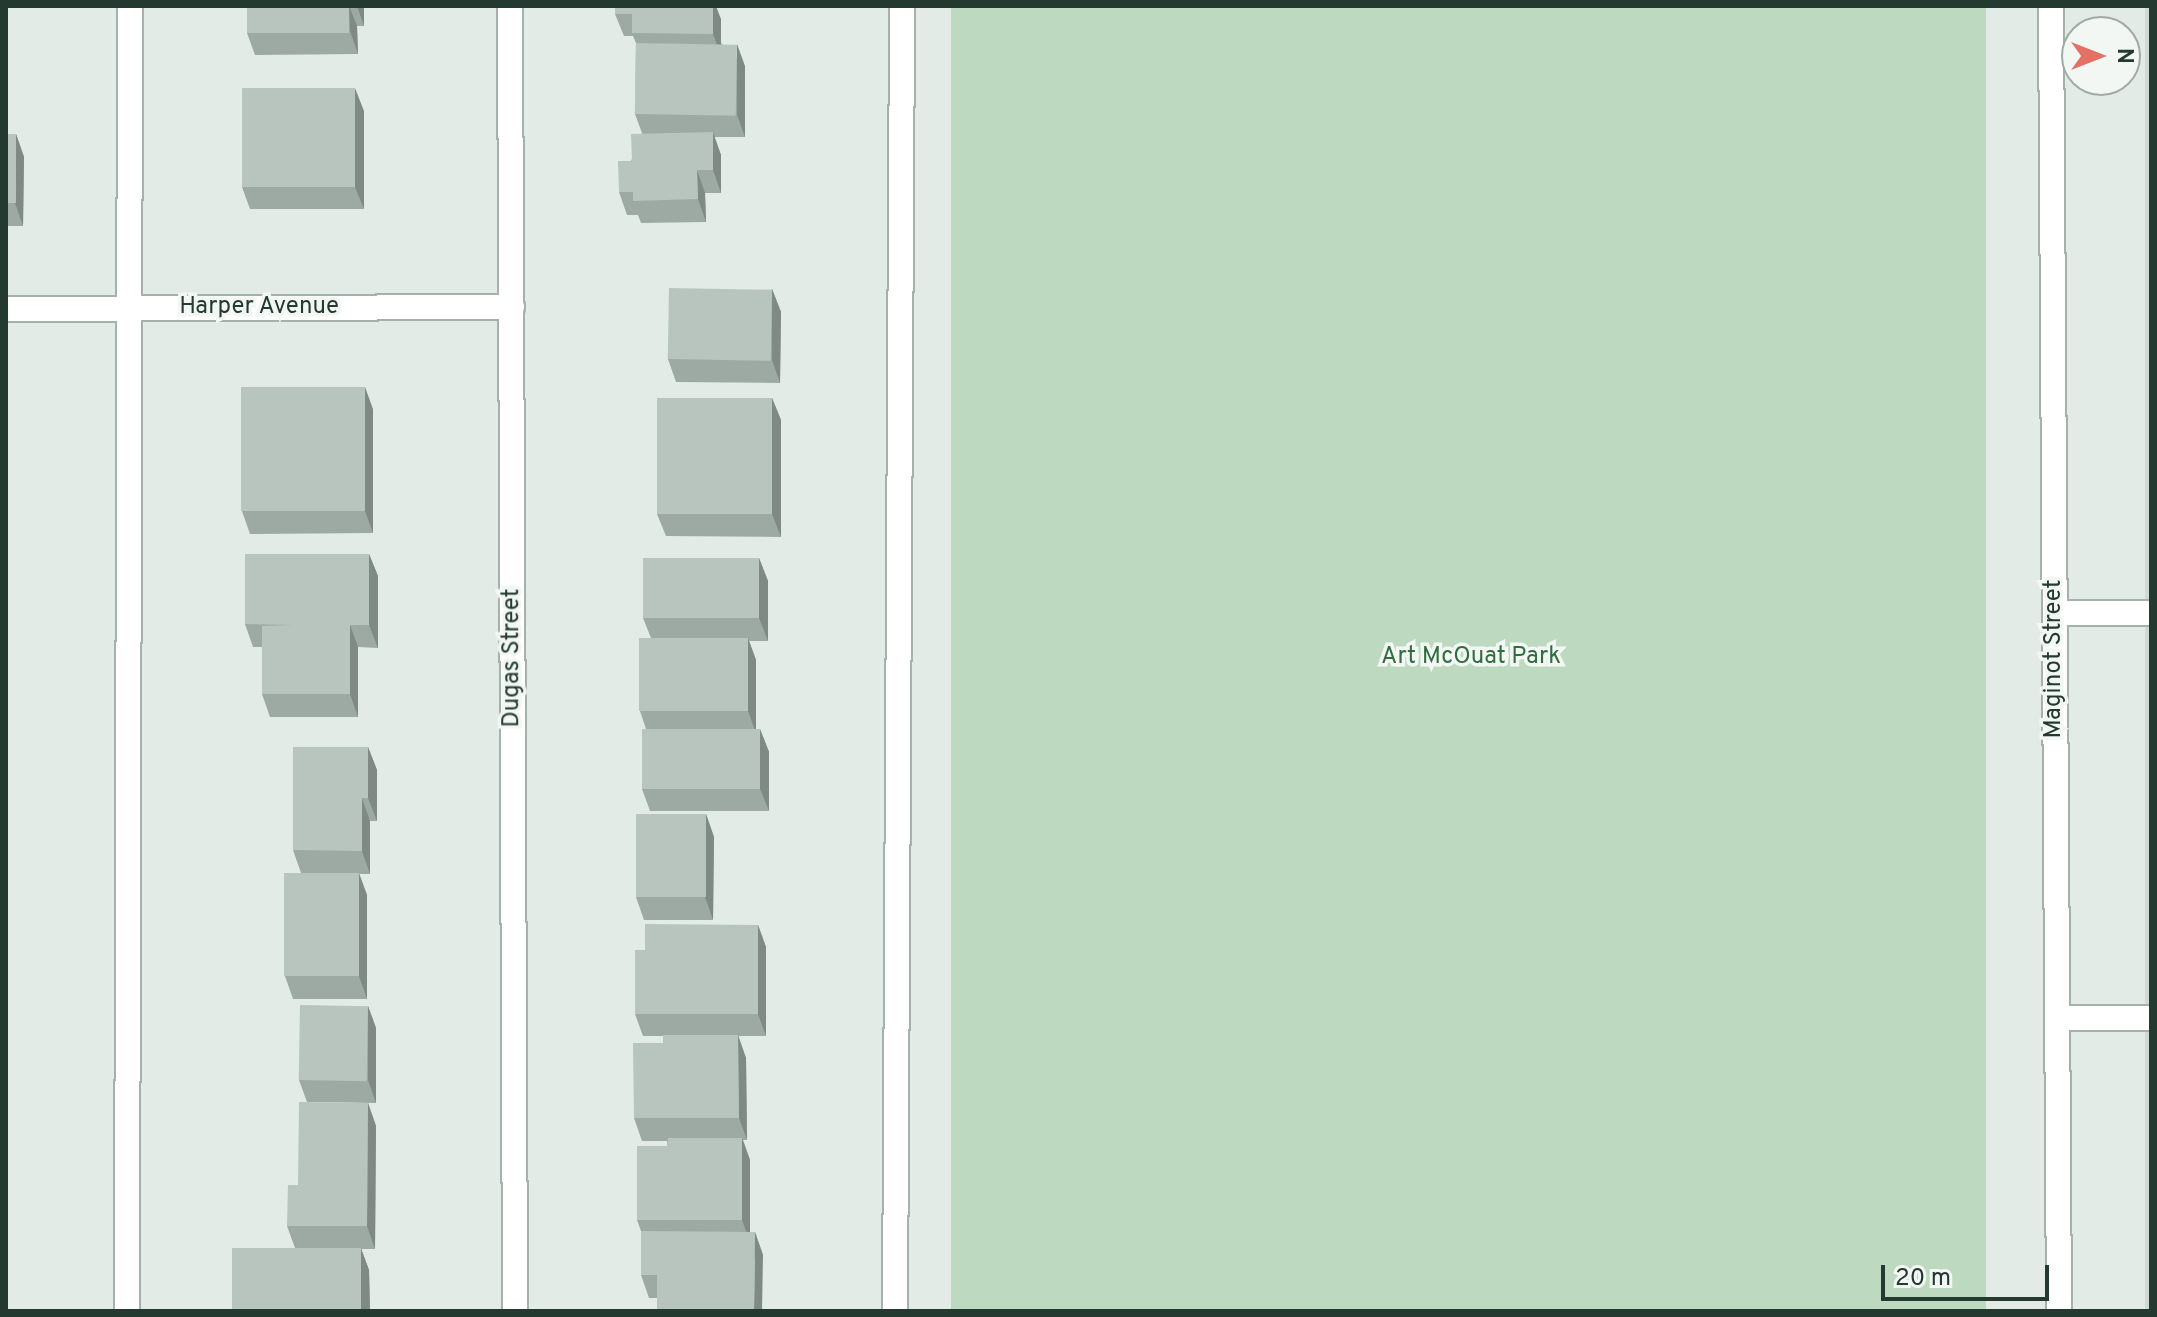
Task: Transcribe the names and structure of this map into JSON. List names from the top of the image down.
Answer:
{
  "streets": {
    "street": ["Harper Avenue", "Dugas Street", "Maginot Street"]
  },
  "crossings": [
    ["Harper Avenue", "Dugas Street"]
  ],
  "parks": ["Art McOuat Park"],
  "scale_bar": "20 m",
  "north": "right"
}
